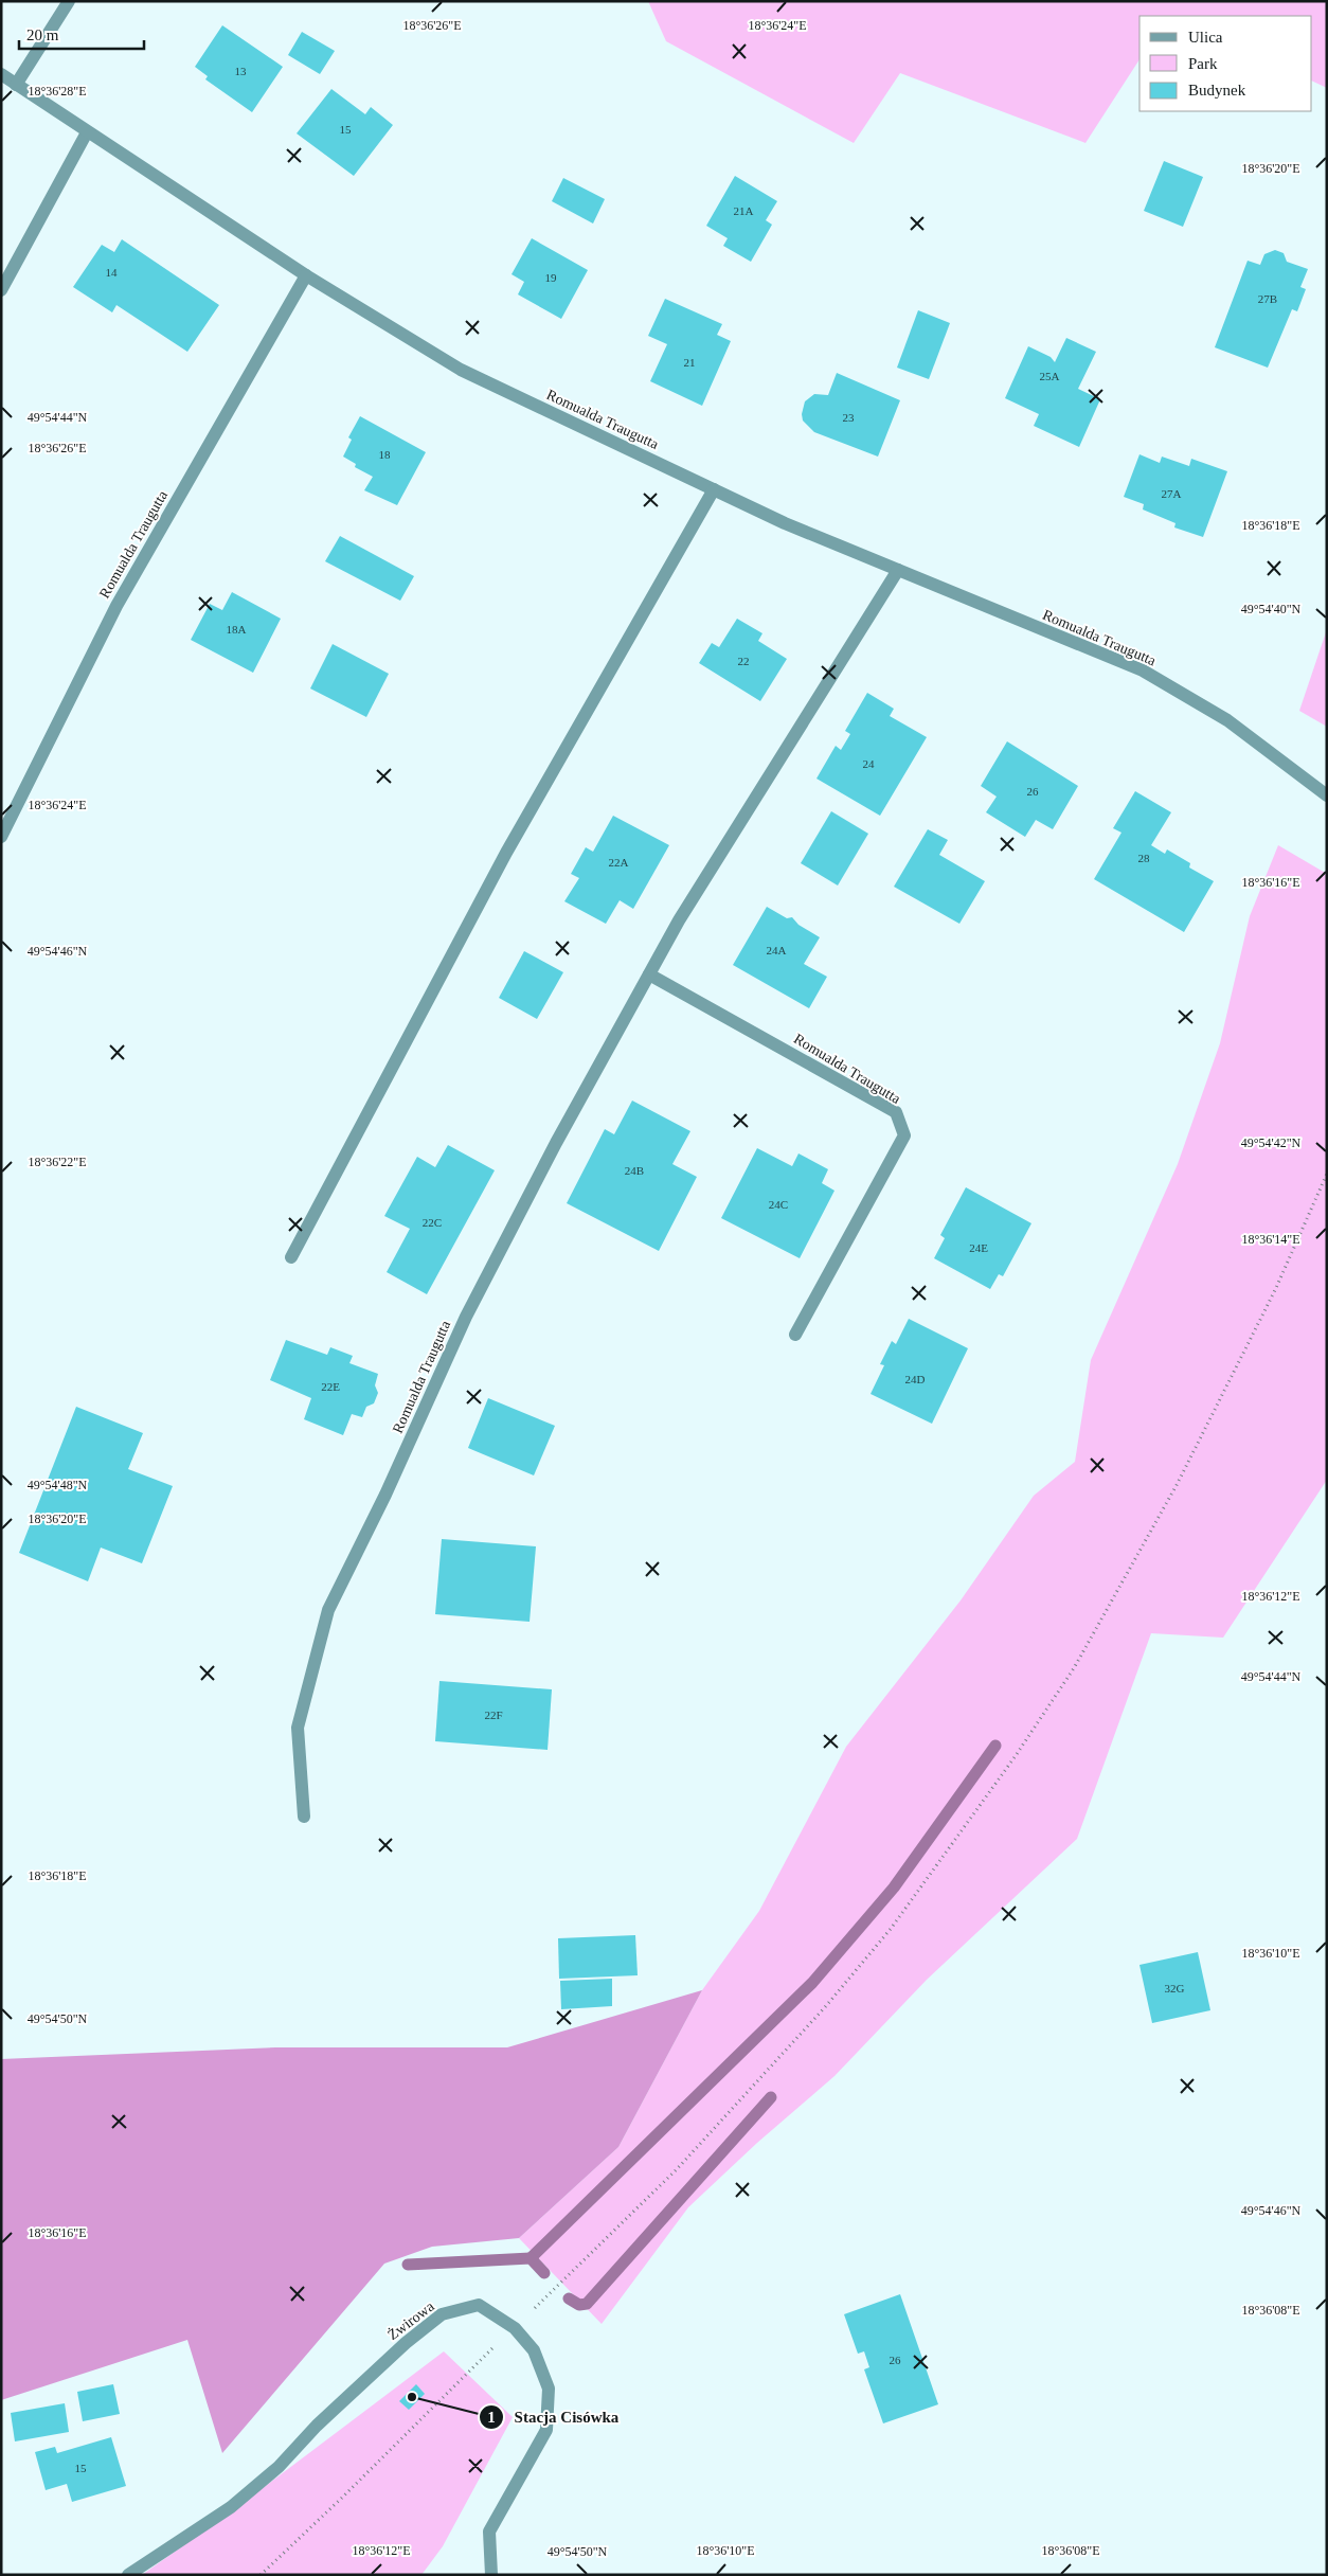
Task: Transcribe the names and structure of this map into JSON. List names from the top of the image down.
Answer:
{
  "streets": {
    "street": ["Romualda Traugutta", "Żwirowa"]
  },
  "places": ["Stacja Cisówka"],
  "house_numbers": [
    "13",
    "15",
    "21A",
    "14",
    "19",
    "27B",
    "21",
    "25A",
    "23",
    "18",
    "27A",
    "18A",
    "22",
    "24",
    "26",
    "28",
    "22A",
    "24A",
    "24B",
    "24C",
    "22C",
    "24E",
    "24D",
    "22E",
    "22F",
    "32G",
    "26",
    "15"
  ],
  "legend": ["Ulica", "Park", "Budynek"],
  "scale_bar": "20 m",
  "coordinates": [
    "18°36'26\"E",
    "18°36'24\"E",
    "18°36'28\"E",
    "18°36'20\"E",
    "49°54'44\"N",
    "18°36'18\"E",
    "49°54'40\"N",
    "18°36'16\"E",
    "49°54'46\"N",
    "49°54'42\"N",
    "18°36'22\"E",
    "18°36'14\"E",
    "49°54'48\"N",
    "18°36'12\"E",
    "18°36'10\"E",
    "49°54'50\"N",
    "18°36'08\"E"
  ]
}
